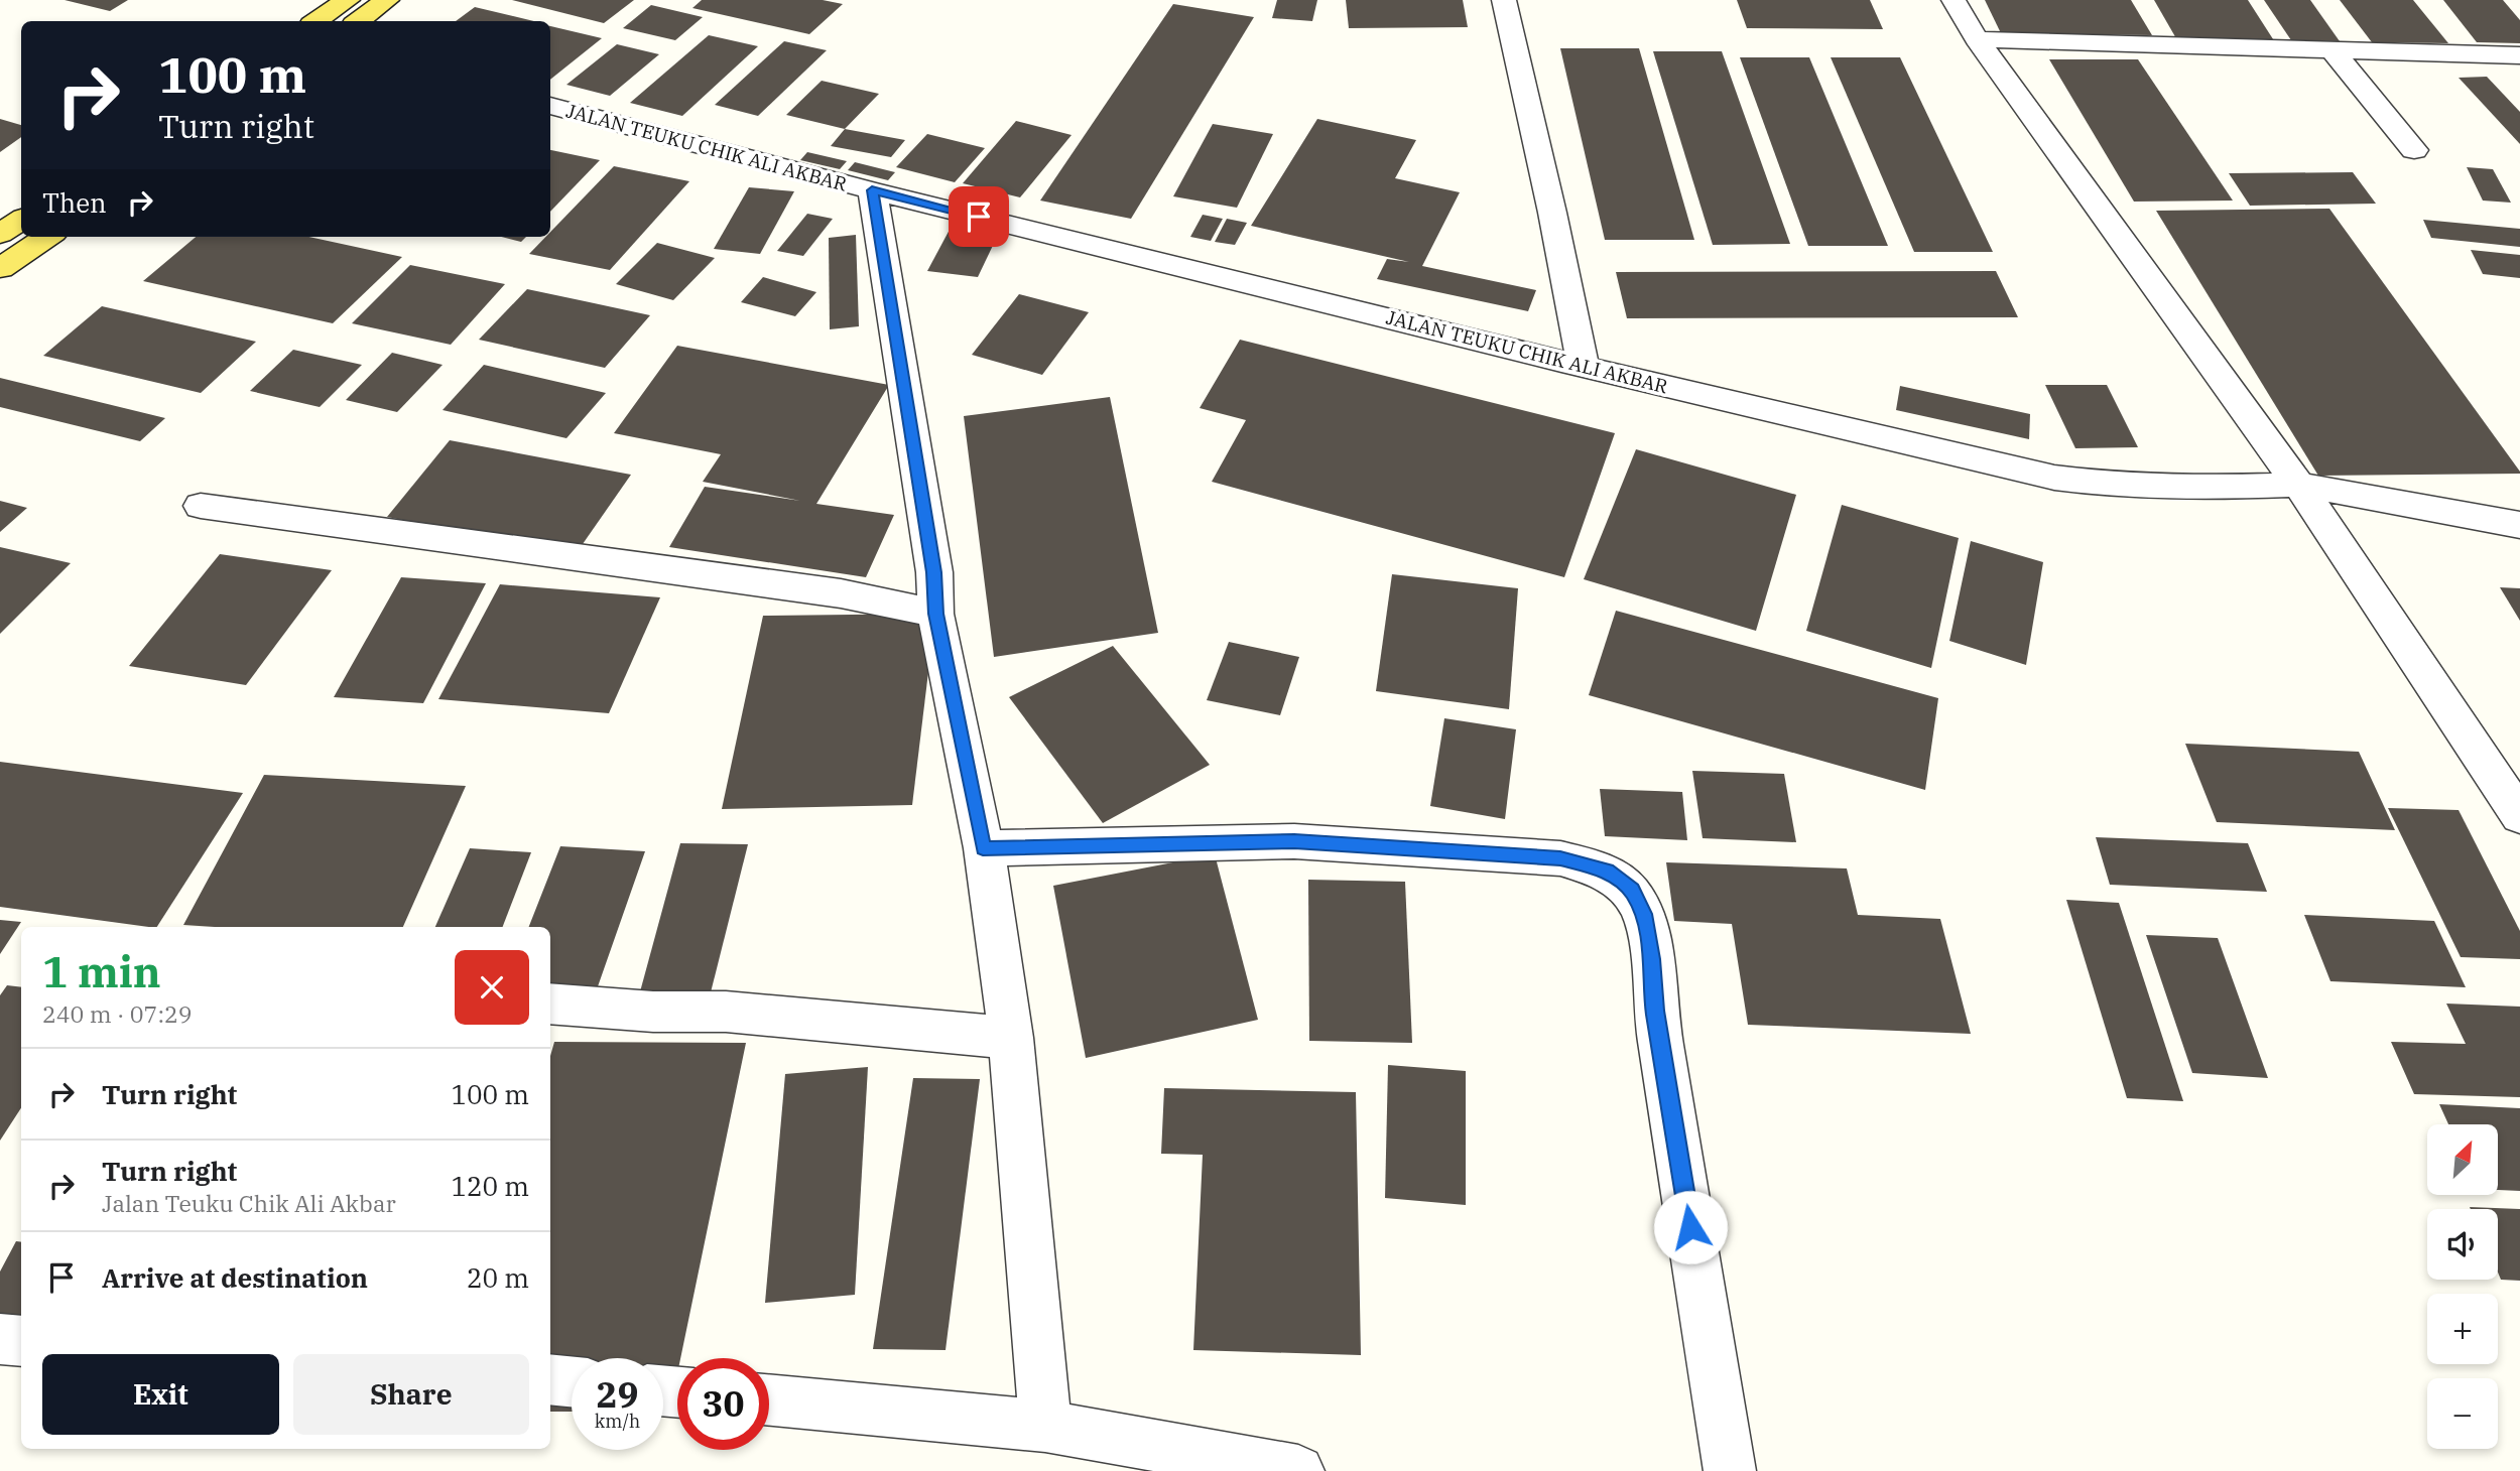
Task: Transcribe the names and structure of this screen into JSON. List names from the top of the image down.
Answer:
{
  "streets": {
    "street": ["JALAN TEUKU CHIK ALI AKBAR"]
  },
  "north": "top right",
  "page": {
    "turn": ["100 m", "Turn right"],
    "then": "Then",
    "heading": ["1 min", "240 m · 07:29"],
    "list": [
      {
        "name": "Turn right",
        "value": "100 m"
      },
      {
        "name": "Turn right",
        "note": "Jalan Teuku Chik Ali Akbar",
        "value": "120 m"
      },
      {
        "name": "Arrive at destination",
        "value": "20 m"
      }
    ],
    "map_buttons": ["+", "−"],
    "buttons": ["Exit", "Share"],
    "speed": "29 km/h",
    "limit": "30"
  }
}
